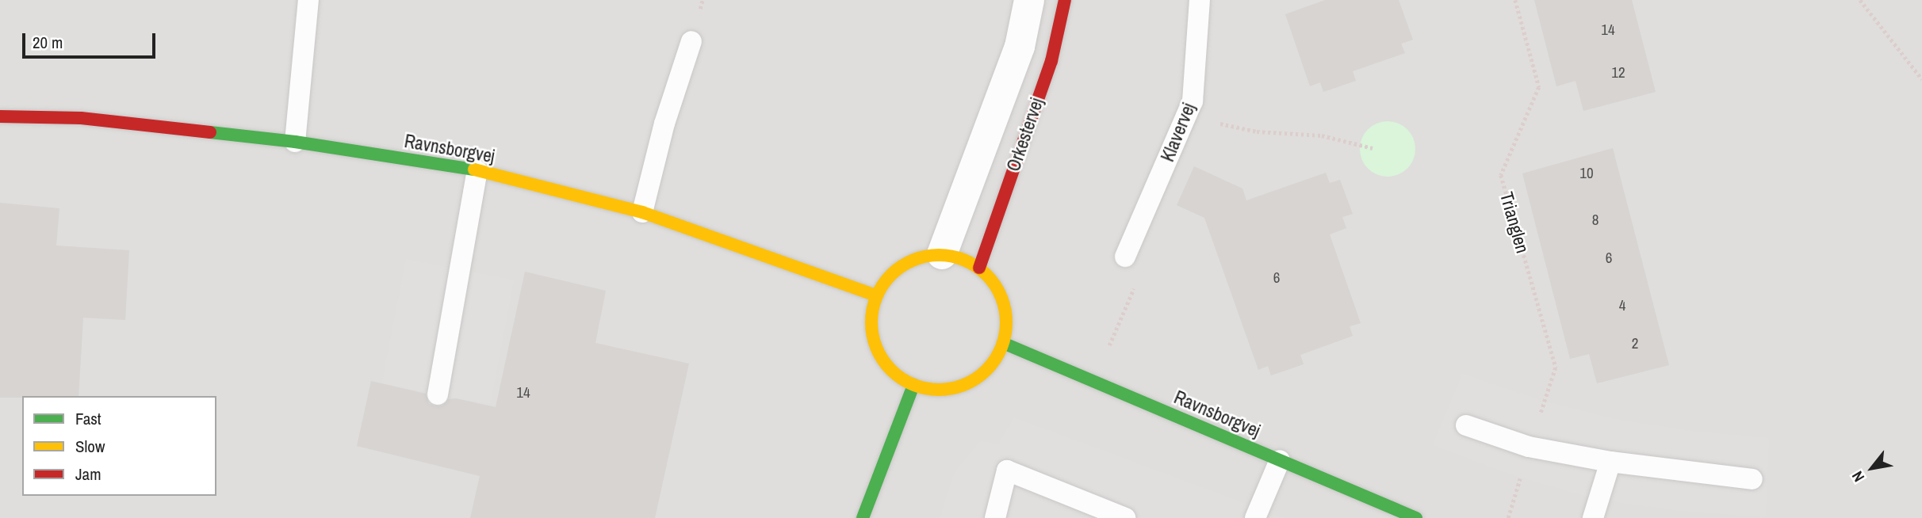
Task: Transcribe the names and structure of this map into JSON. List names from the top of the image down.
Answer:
{
  "streets": {
    "street": ["Orkestervej", "Ravnsborgvej"],
    "lane": ["Klavervej"],
    "path": ["Trianglen"]
  },
  "crossings": [
    ["Orkestervej", "Ravnsborgvej"]
  ],
  "house_numbers": [
    "14",
    "12",
    "10",
    "8",
    "6",
    "6",
    "4",
    "2",
    "14"
  ],
  "legend": ["Fast", "Slow", "Jam"],
  "scale_bar": "20 m",
  "north": "bottom left"
}
